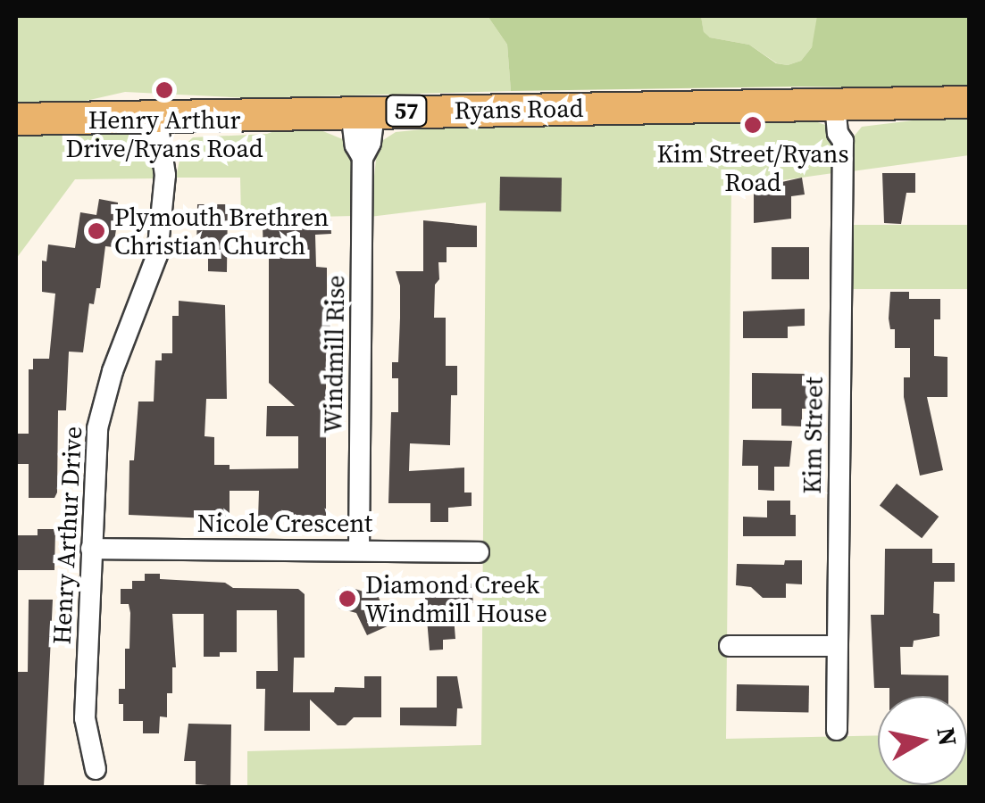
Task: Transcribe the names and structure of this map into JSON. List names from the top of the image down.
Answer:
{
  "streets": {
    "main road": ["Ryans Road", "57"],
    "street": [
      "Windmill Rise",
      "Kim Street",
      "Nicole Crescent",
      "Henry Arthur Drive"
    ]
  },
  "crossings": [
    ["Ryans Road", "Windmill Rise"],
    ["Ryans Road", "Kim Street"],
    ["Ryans Road", "Henry Arthur Drive"],
    ["Windmill Rise", "Nicole Crescent"],
    ["Nicole Crescent", "Henry Arthur Drive"]
  ],
  "places": [
    "Henry Arthur Drive/Ryans Road",
    "Kim Street/Ryans Road",
    "Plymouth Brethren Christian Church",
    "Diamond Creek Windmill House"
  ],
  "north": "right"
}
